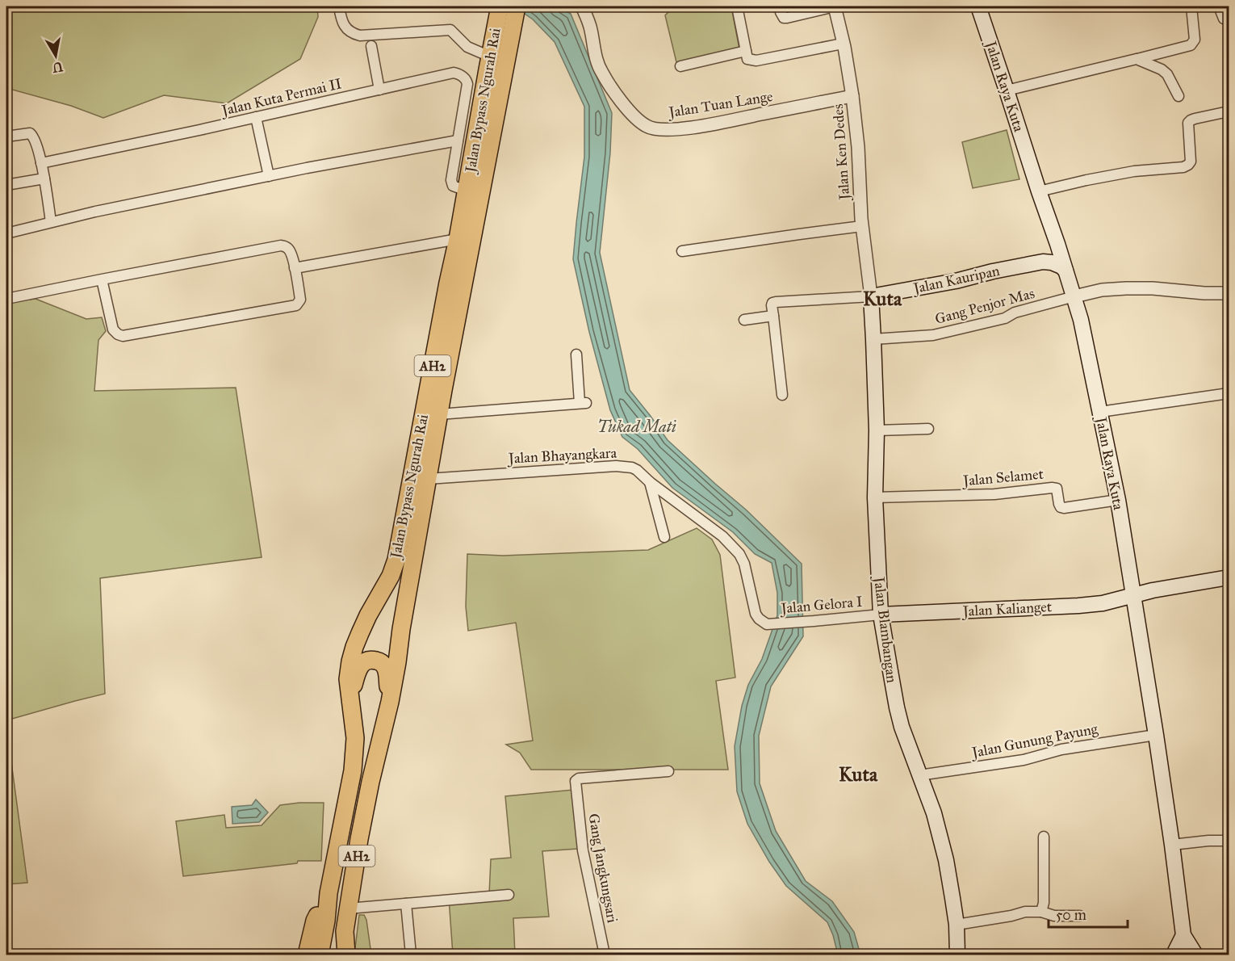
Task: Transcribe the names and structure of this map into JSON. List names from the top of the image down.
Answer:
{
  "streets": {
    "highway": ["Jalan Bypass Ngurah Rai", "AH2"],
    "main road": [
      "Jalan Raya Kuta",
      "Jalan Kauripan",
      "Jalan Kalianget",
      "Jalan Blambangan"
    ],
    "street": [
      "Jalan Kuta Permai II",
      "Jalan Tuan Lange",
      "Jalan Ken Dedes",
      "Gang Penjor Mas",
      "Jalan Bhayangkara",
      "Jalan Selamet",
      "Jalan Gelora I",
      "Jalan Gunung Payung",
      "Gang Jangkungsari"
    ]
  },
  "crossings": [
    ["Jalan Raya Kuta", "Gang Penjor Mas"],
    ["Jalan Raya Kuta", "Jalan Selamet"],
    ["Jalan Raya Kuta", "Jalan Kalianget"],
    ["Jalan Raya Kuta", "Jalan Gunung Payung"],
    ["Jalan Kuta Permai II", "Jalan Bypass Ngurah Rai"],
    ["Jalan Bypass Ngurah Rai", "Jalan Bhayangkara"],
    ["Jalan Tuan Lange", "Jalan Ken Dedes"],
    ["Jalan Ken Dedes", "Jalan Kauripan"],
    ["Jalan Ken Dedes", "Jalan Blambangan"],
    ["Jalan Kauripan", "Jalan Blambangan"],
    ["Gang Penjor Mas", "Jalan Blambangan"],
    ["Jalan Bhayangkara", "Jalan Gelora I"],
    ["Jalan Selamet", "Jalan Blambangan"],
    ["Jalan Gelora I", "Jalan Kalianget"],
    ["Jalan Gelora I", "Jalan Blambangan"],
    ["Jalan Kalianget", "Jalan Blambangan"],
    ["Jalan Blambangan", "Jalan Gunung Payung"]
  ],
  "districts": ["Kuta", "Kuta"],
  "water": ["Tukad Mati"],
  "scale_bar": "50 m",
  "north": "bottom"
}
